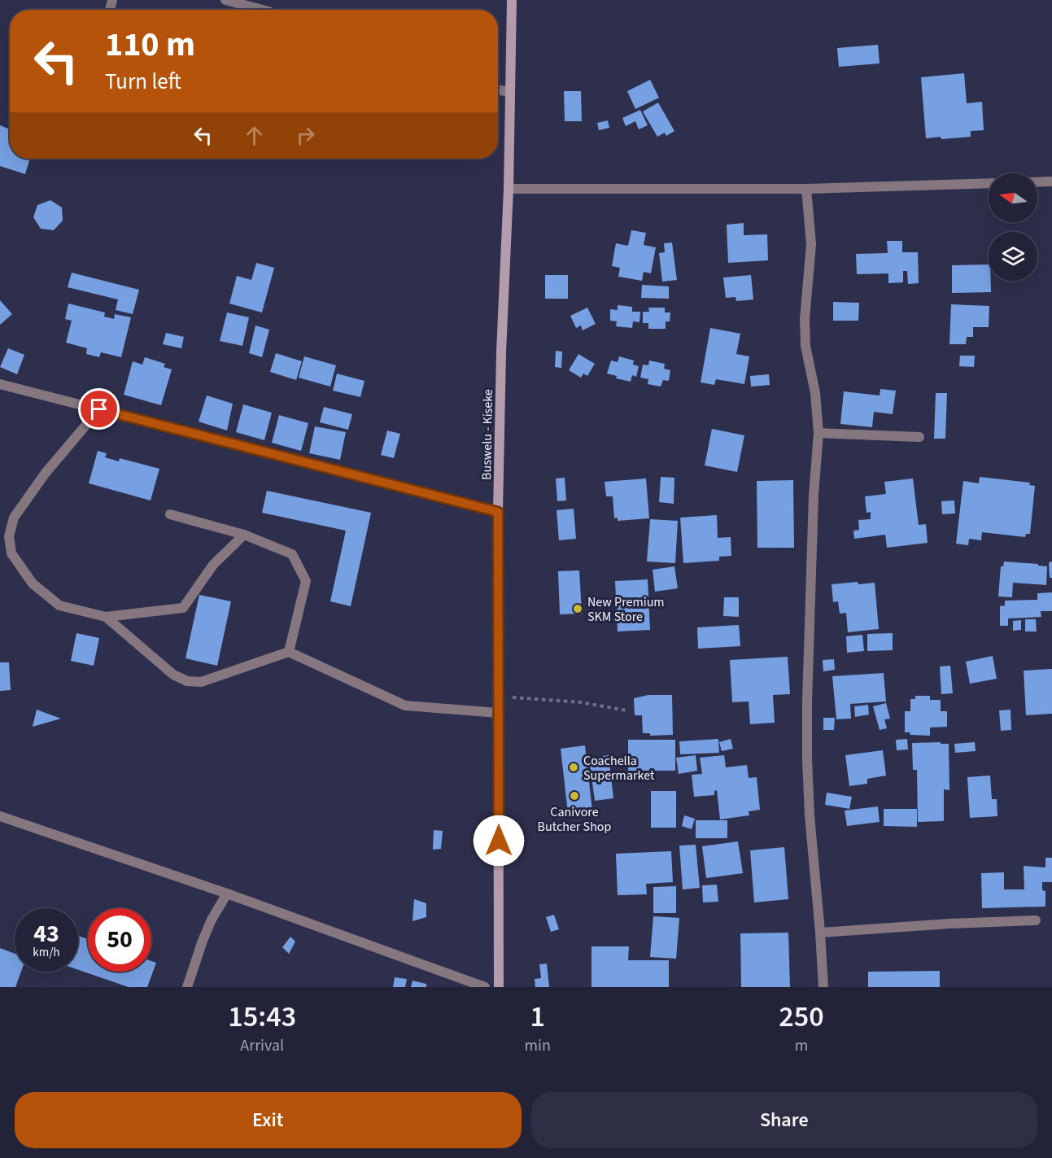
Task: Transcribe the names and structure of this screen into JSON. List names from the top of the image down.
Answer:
{
  "streets": {
    "main road": ["Buswelu - Kiseke"]
  },
  "places": ["New Premium SKM Store", "Coachella Supermarket", "Canivore Butcher Shop"],
  "north": "left",
  "page": {
    "turn": ["110 m", "Turn left"],
    "speed": "43 km/h",
    "limit": "50",
    "eta": [
      "15:43",
      "Arrival",
      "1",
      "min",
      "250",
      "m"
    ],
    "buttons": ["Exit", "Share"]
  }
}
